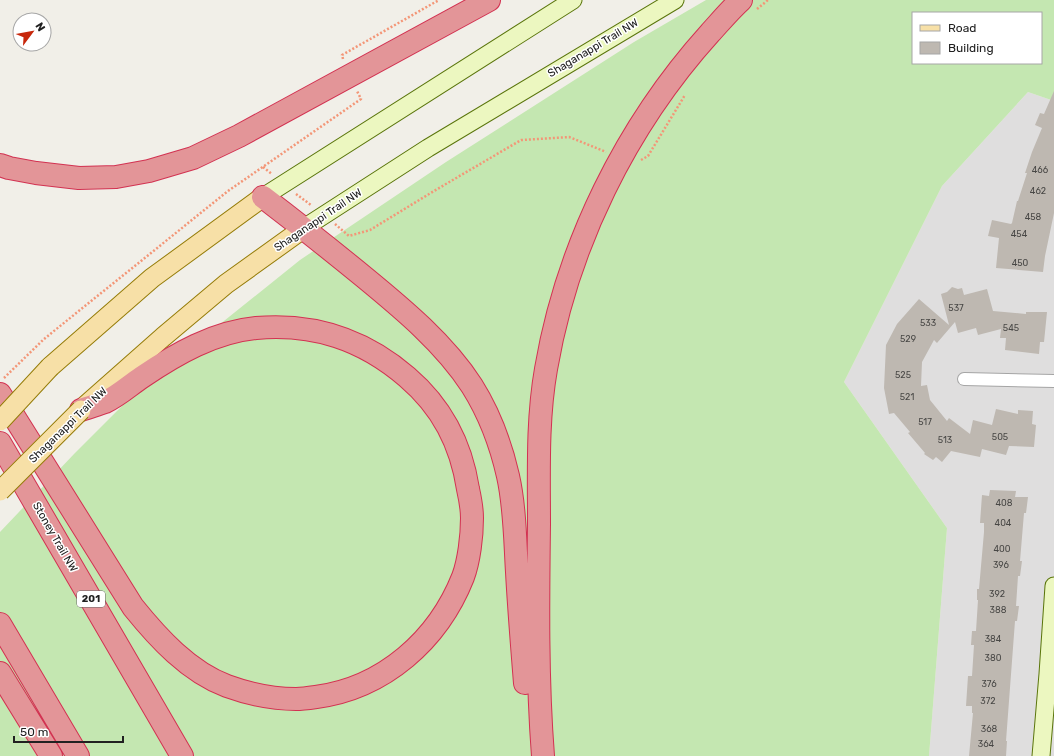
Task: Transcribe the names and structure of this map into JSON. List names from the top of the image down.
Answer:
{
  "streets": {
    "highway": ["Stoney Trail NW", "201"],
    "main road": ["Shaganappi Trail NW"]
  },
  "house_numbers": [
    "466",
    "462",
    "458",
    "454",
    "450",
    "537",
    "533",
    "545",
    "529",
    "525",
    "521",
    "517",
    "505",
    "513",
    "408",
    "404",
    "400",
    "396",
    "392",
    "388",
    "384",
    "380",
    "376",
    "372",
    "368",
    "364"
  ],
  "legend": ["Road", "Building"],
  "scale_bar": "50 m",
  "north": "top right"
}
